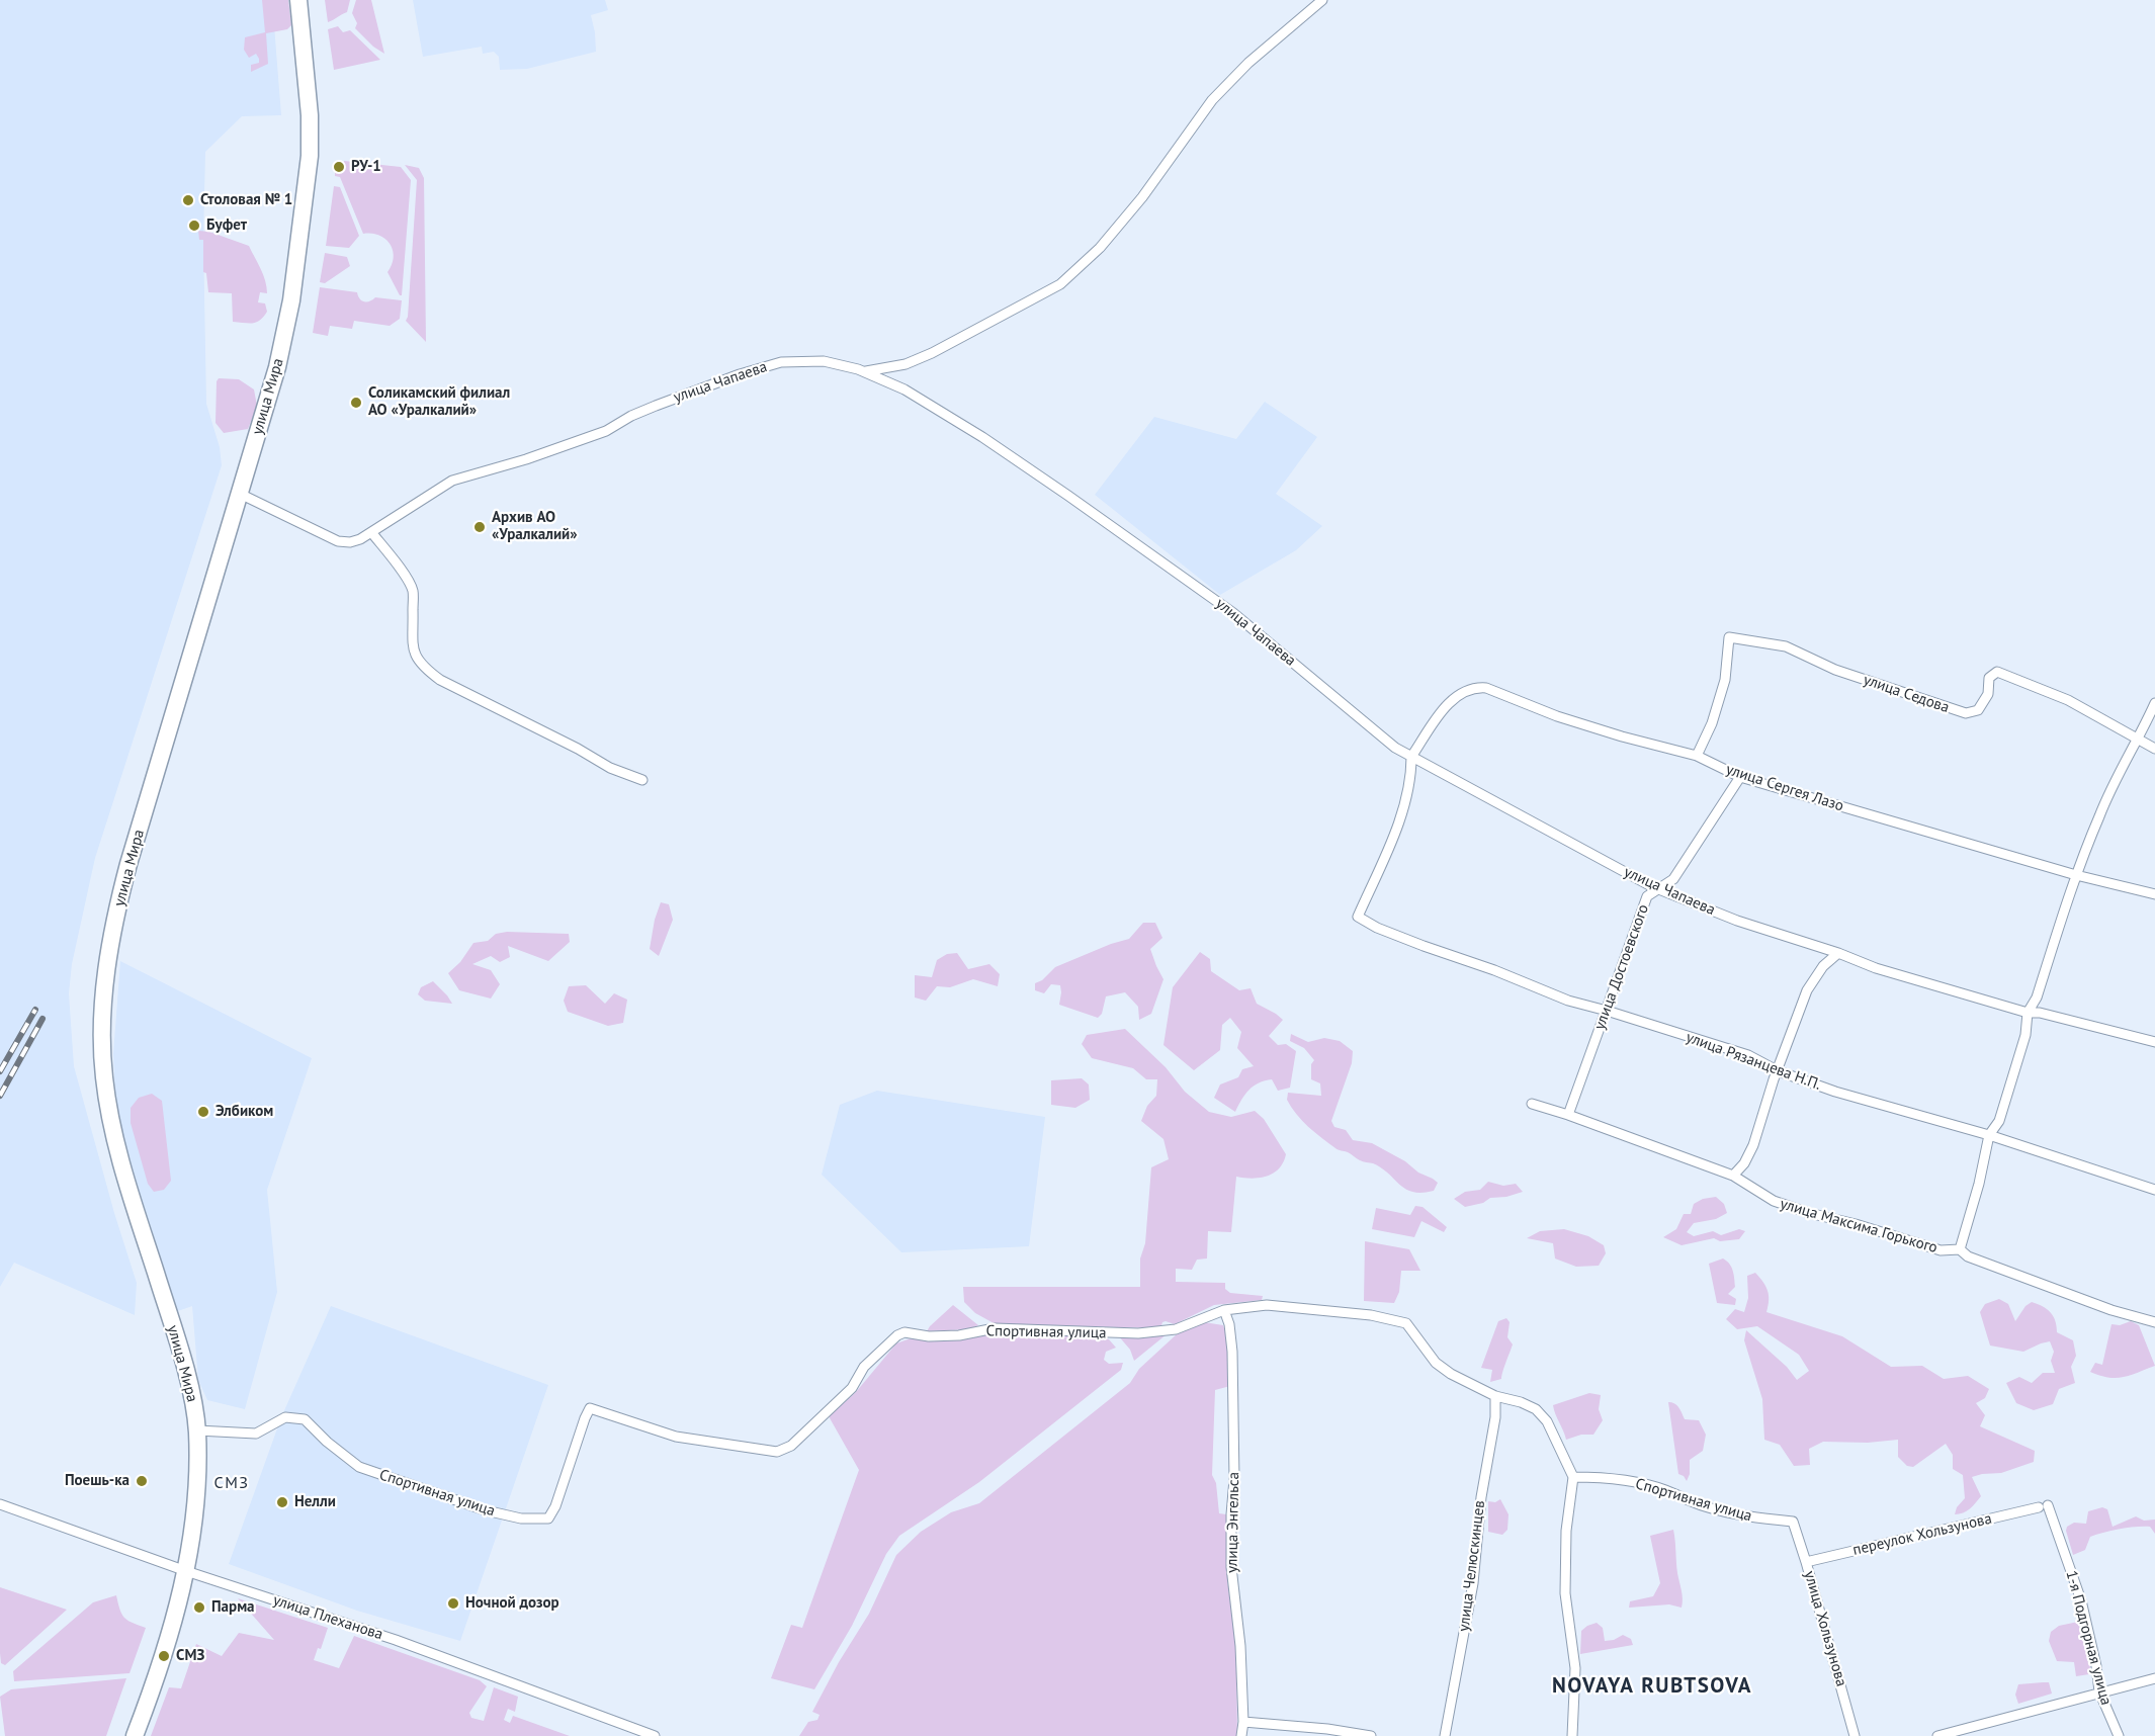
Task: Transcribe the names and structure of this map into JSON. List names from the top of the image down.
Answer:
{
  "streets": {
    "highway": ["улица Мира"],
    "street": [
      "улица Чапаева",
      "улица Седова",
      "улица Сергея Лазо",
      "улица Достоевского",
      "улица Рязанцева Н.П.",
      "улица Максима Горького",
      "Спортивная улица",
      "улица Энгельса",
      "переулок Хользунова",
      "улица Челюскинцев",
      "улица Плеханова",
      "улица Хользунова",
      "1-я Подгорная улица"
    ]
  },
  "crossings": [
    ["улица Чапаева", "улица Мира"],
    ["улица Чапаева", "улица Сергея Лазо"],
    ["улица Чапаева", "улица Достоевского"],
    ["улица Чапаева", "улица Рязанцева Н.П."],
    ["улица Мира", "Спортивная улица"],
    ["улица Мира", "улица Плеханова"],
    ["улица Седова", "улица Сергея Лазо"],
    ["улица Сергея Лазо", "улица Достоевского"],
    ["улица Сергея Лазо", "улица Рязанцева Н.П."],
    ["улица Достоевского", "улица Рязанцева Н.П."],
    ["улица Достоевского", "улица Максима Горького"],
    ["Спортивная улица", "улица Энгельса"],
    ["Спортивная улица", "улица Челюскинцев"],
    ["Спортивная улица", "улица Хользунова"],
    ["переулок Хользунова", "улица Хользунова"],
    ["переулок Хользунова", "1-я Подгорная улица"]
  ],
  "districts": ["СМЗ", "NOVAYA RUBTSOVA"],
  "places": [
    "РУ-1",
    "Столовая № 1",
    "Буфет",
    "Соликамский филиал АО «Уралкалий»",
    "Архив АО «Уралкалий»",
    "Элбиком",
    "Поешь-ка",
    "Нелли",
    "Ночной дозор",
    "Парма",
    "СМЗ"
  ]
}
